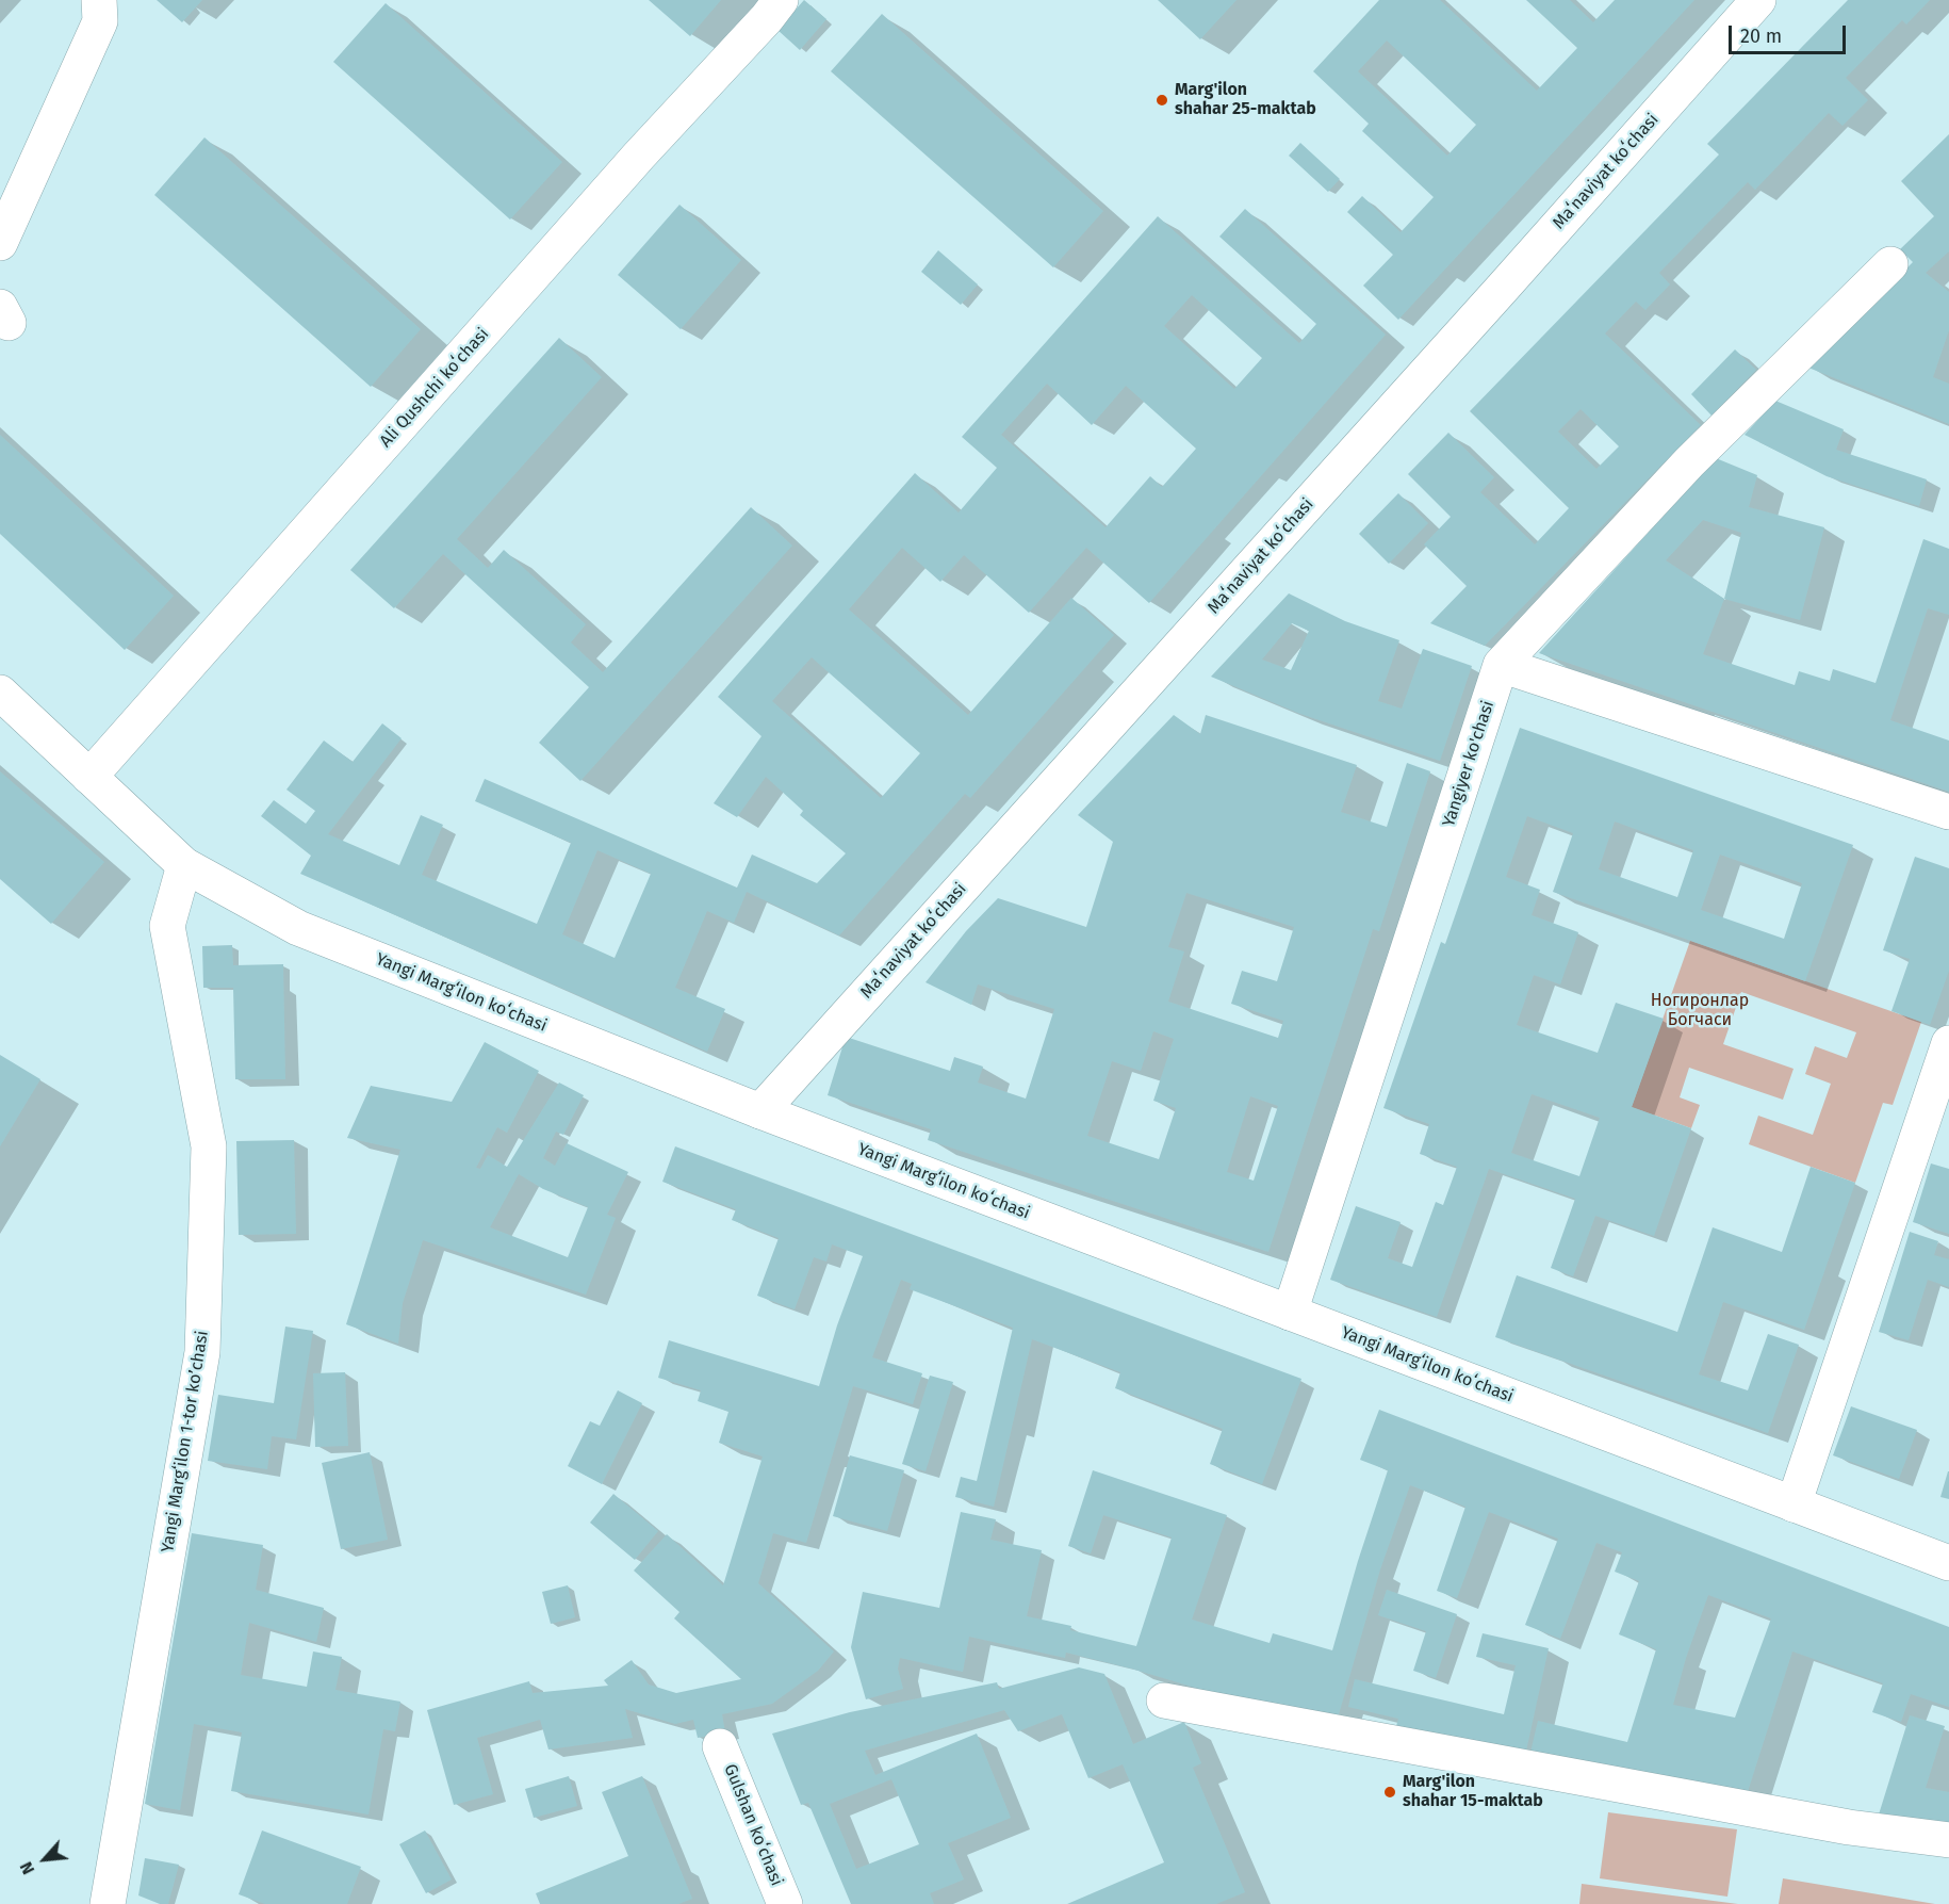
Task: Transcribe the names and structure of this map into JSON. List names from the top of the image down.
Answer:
{
  "streets": {
    "street": [
      "Maʻnaviyat koʻchasi",
      "Ali Qushchi koʻchasi",
      "Yangiyer ko'chasi",
      "Yangi Margʻilon koʻchasi",
      "Yangi Margʻilon 1-tor koʼchasi",
      "Gulshan koʻchasi"
    ]
  },
  "crossings": [
    ["Maʻnaviyat koʻchasi", "Yangi Margʻilon koʻchasi"],
    ["Ali Qushchi koʻchasi", "Yangi Margʻilon koʻchasi"],
    ["Yangiyer ko'chasi", "Yangi Margʻilon koʻchasi"],
    ["Yangi Margʻilon koʻchasi", "Yangi Margʻilon 1-tor koʼchasi"]
  ],
  "parks": ["Ногиронлар Богчаси"],
  "places": ["Marg'ilon shahar 25-maktab", "Marg'ilon shahar 15-maktab"],
  "scale_bar": "20 m",
  "north": "bottom left"
}
